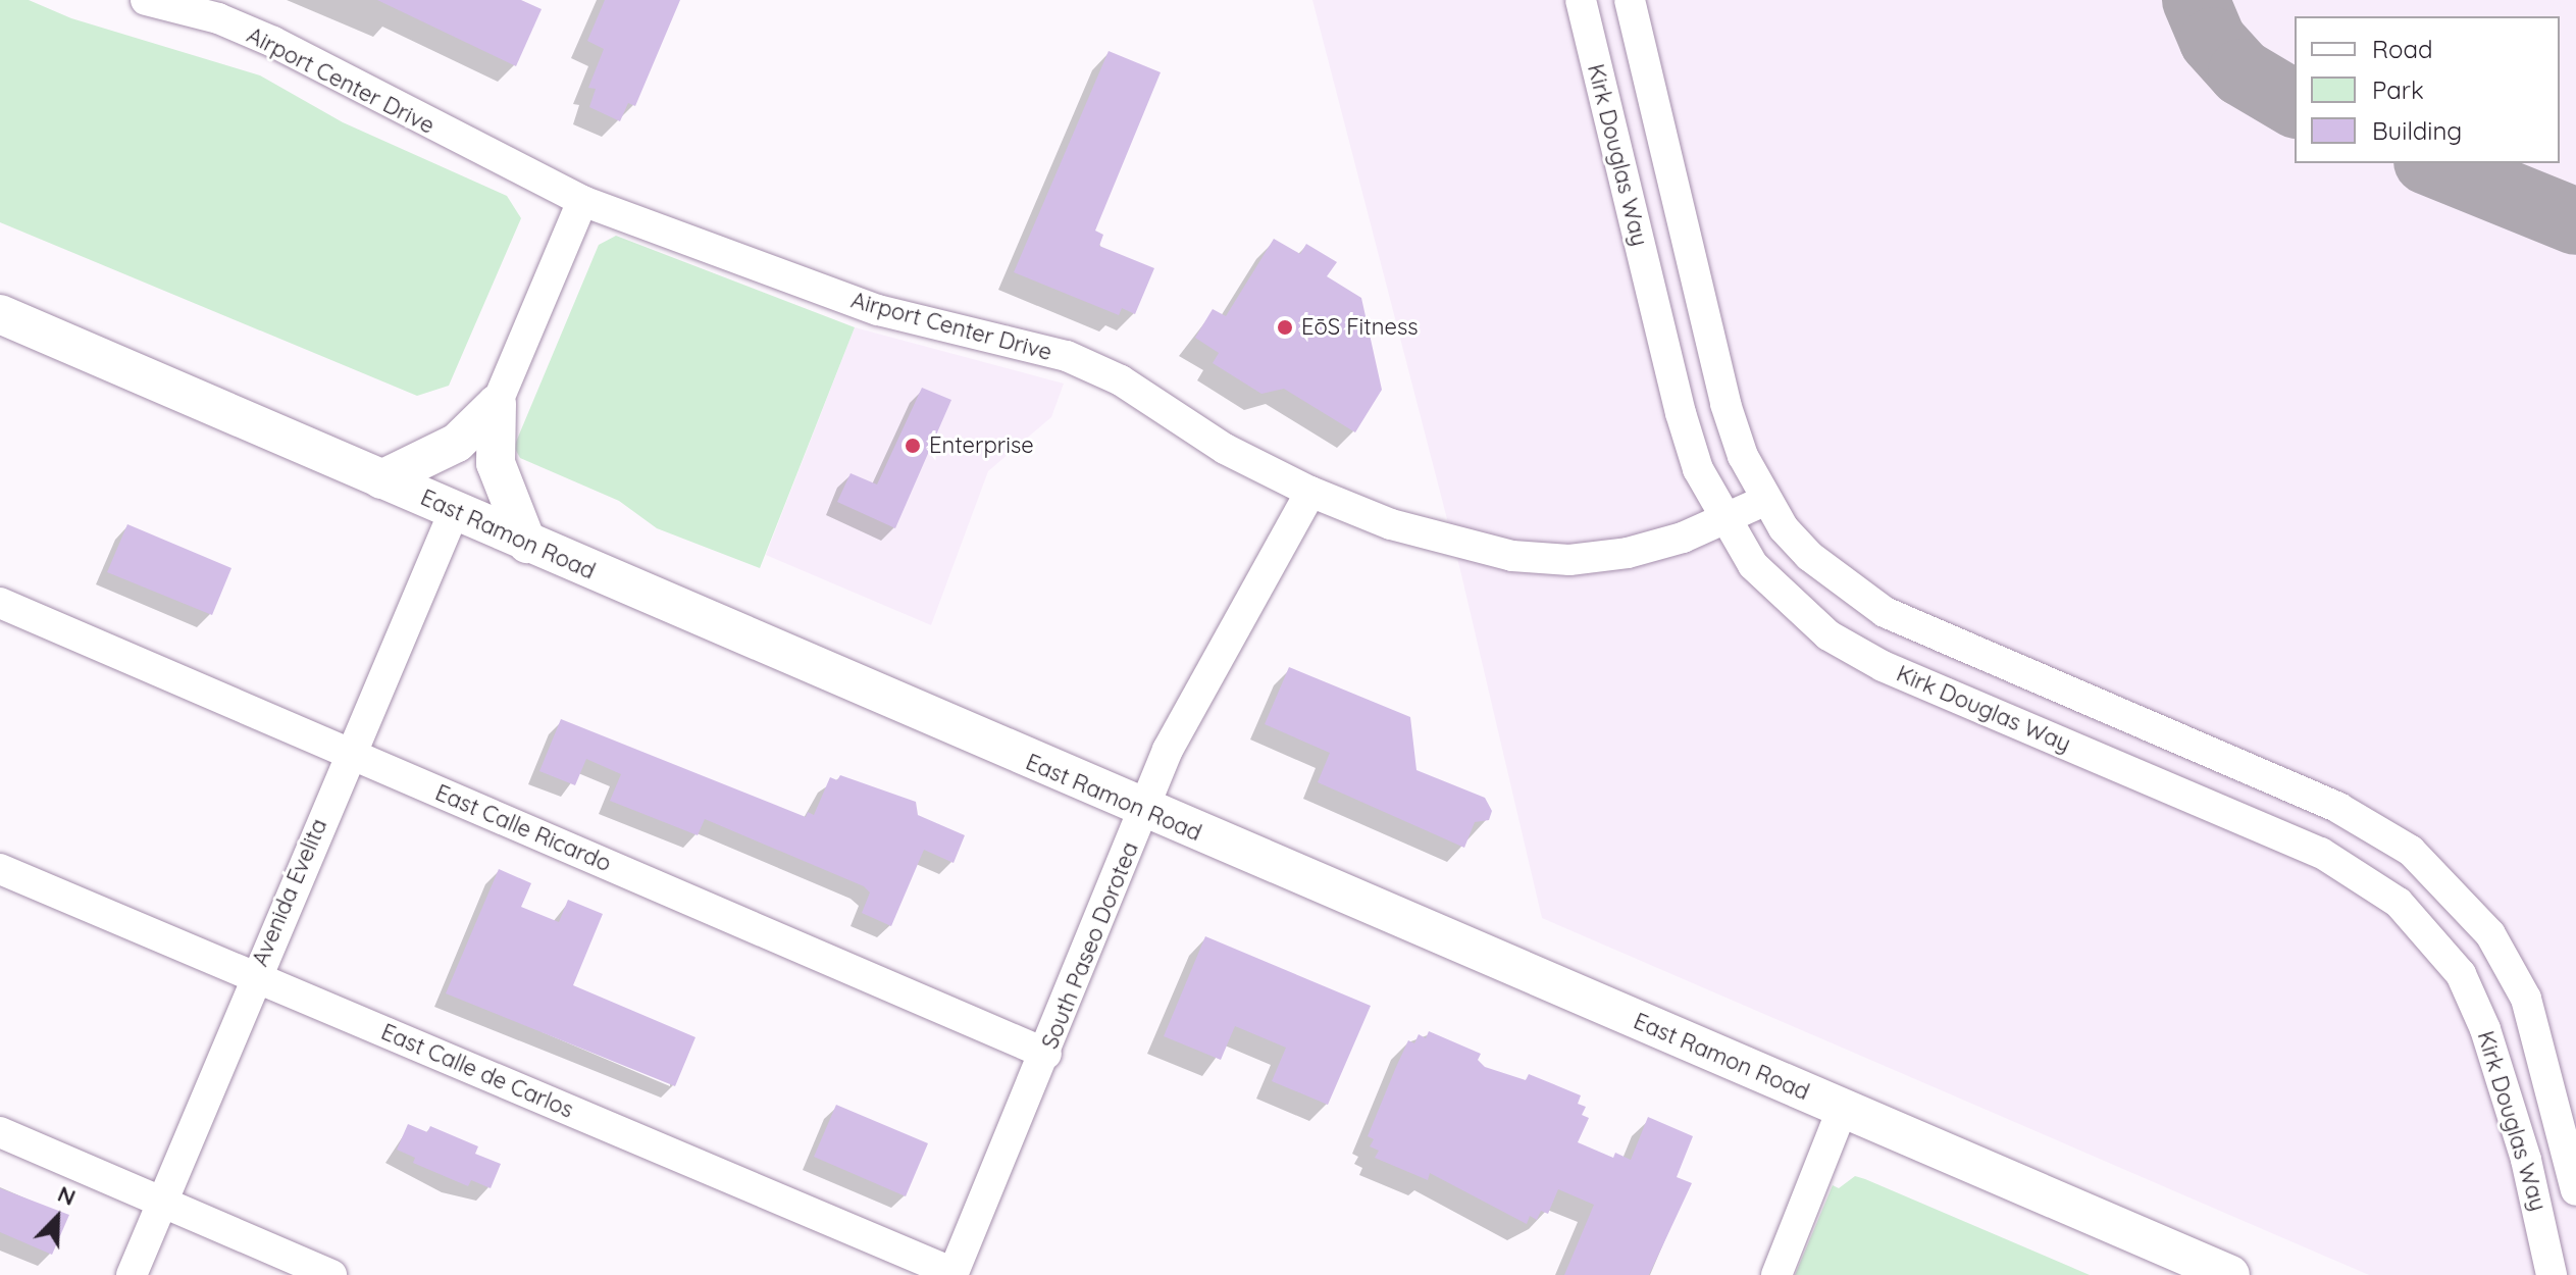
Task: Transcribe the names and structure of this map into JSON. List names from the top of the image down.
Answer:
{
  "streets": {
    "main road": ["East Ramon Road"],
    "street": [
      "Airport Center Drive",
      "Kirk Douglas Way",
      "East Calle Ricardo",
      "Avenida Evelita",
      "South Paseo Dorotea",
      "East Calle de Carlos"
    ]
  },
  "crossings": [
    ["Airport Center Drive", "Kirk Douglas Way"],
    ["Airport Center Drive", "South Paseo Dorotea"],
    ["East Ramon Road", "Avenida Evelita"],
    ["East Ramon Road", "South Paseo Dorotea"],
    ["East Calle Ricardo", "Avenida Evelita"],
    ["East Calle Ricardo", "South Paseo Dorotea"],
    ["Avenida Evelita", "East Calle de Carlos"],
    ["South Paseo Dorotea", "East Calle de Carlos"]
  ],
  "places": ["EōS Fitness", "Enterprise"],
  "legend": ["Road", "Park", "Building"],
  "north": "top right"
}
